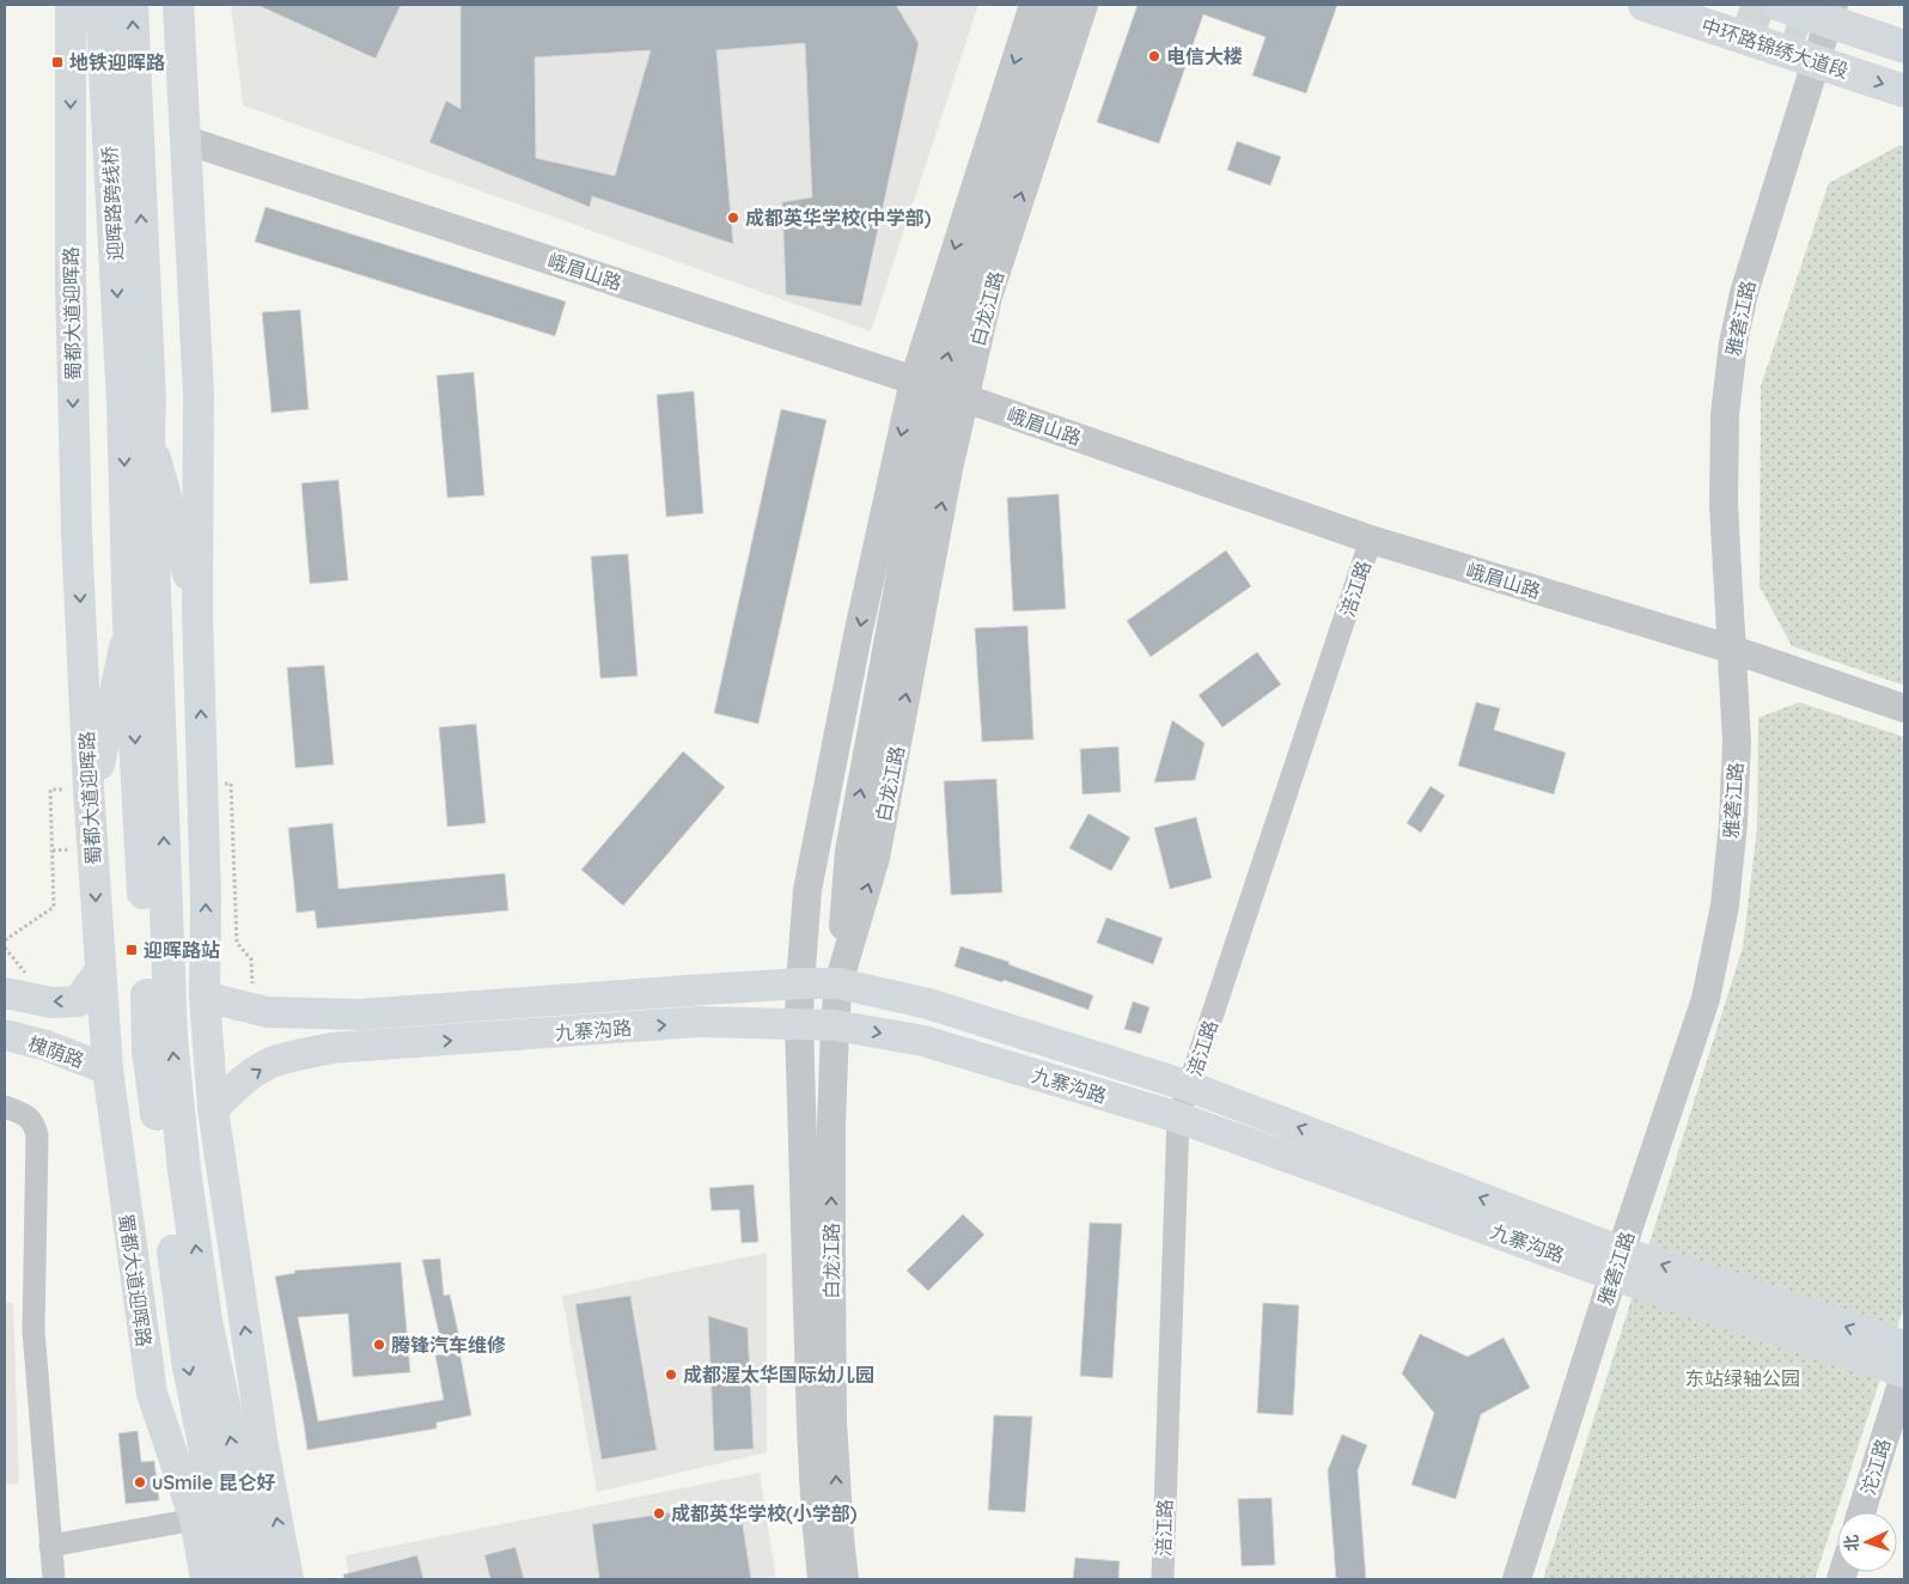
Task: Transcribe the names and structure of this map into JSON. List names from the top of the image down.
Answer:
{
  "streets": {
    "main road": [
      "中环路锦绣大道段",
      "迎晖路跨线桥",
      "蜀都大道迎晖路",
      "九寨沟路",
      "槐荫路"
    ],
    "street": [
      "峨眉山路",
      "白龙江路",
      "雅砻江路",
      "涪江路",
      "沱江路"
    ]
  },
  "crossings": [
    ["中环路锦绣大道段", "雅砻江路"],
    ["峨眉山路", "白龙江路"],
    ["峨眉山路", "雅砻江路"],
    ["峨眉山路", "涪江路"],
    ["白龙江路", "九寨沟路"],
    ["蜀都大道迎晖路", "槐荫路"],
    ["雅砻江路", "九寨沟路"],
    ["涪江路", "九寨沟路"],
    ["九寨沟路", "沱江路"]
  ],
  "parks": ["东站绿轴公园"],
  "places": {
    "other": [
      "电信大楼",
      "成都英华学校(中学部)",
      "腾锋汽车维修",
      "成都渥太华国际幼儿园",
      "uSmile 昆仑好",
      "成都英华学校(小学部)"
    ],
    "transit": ["地铁迎晖路", "迎晖路站"]
  },
  "north": "left"
}
